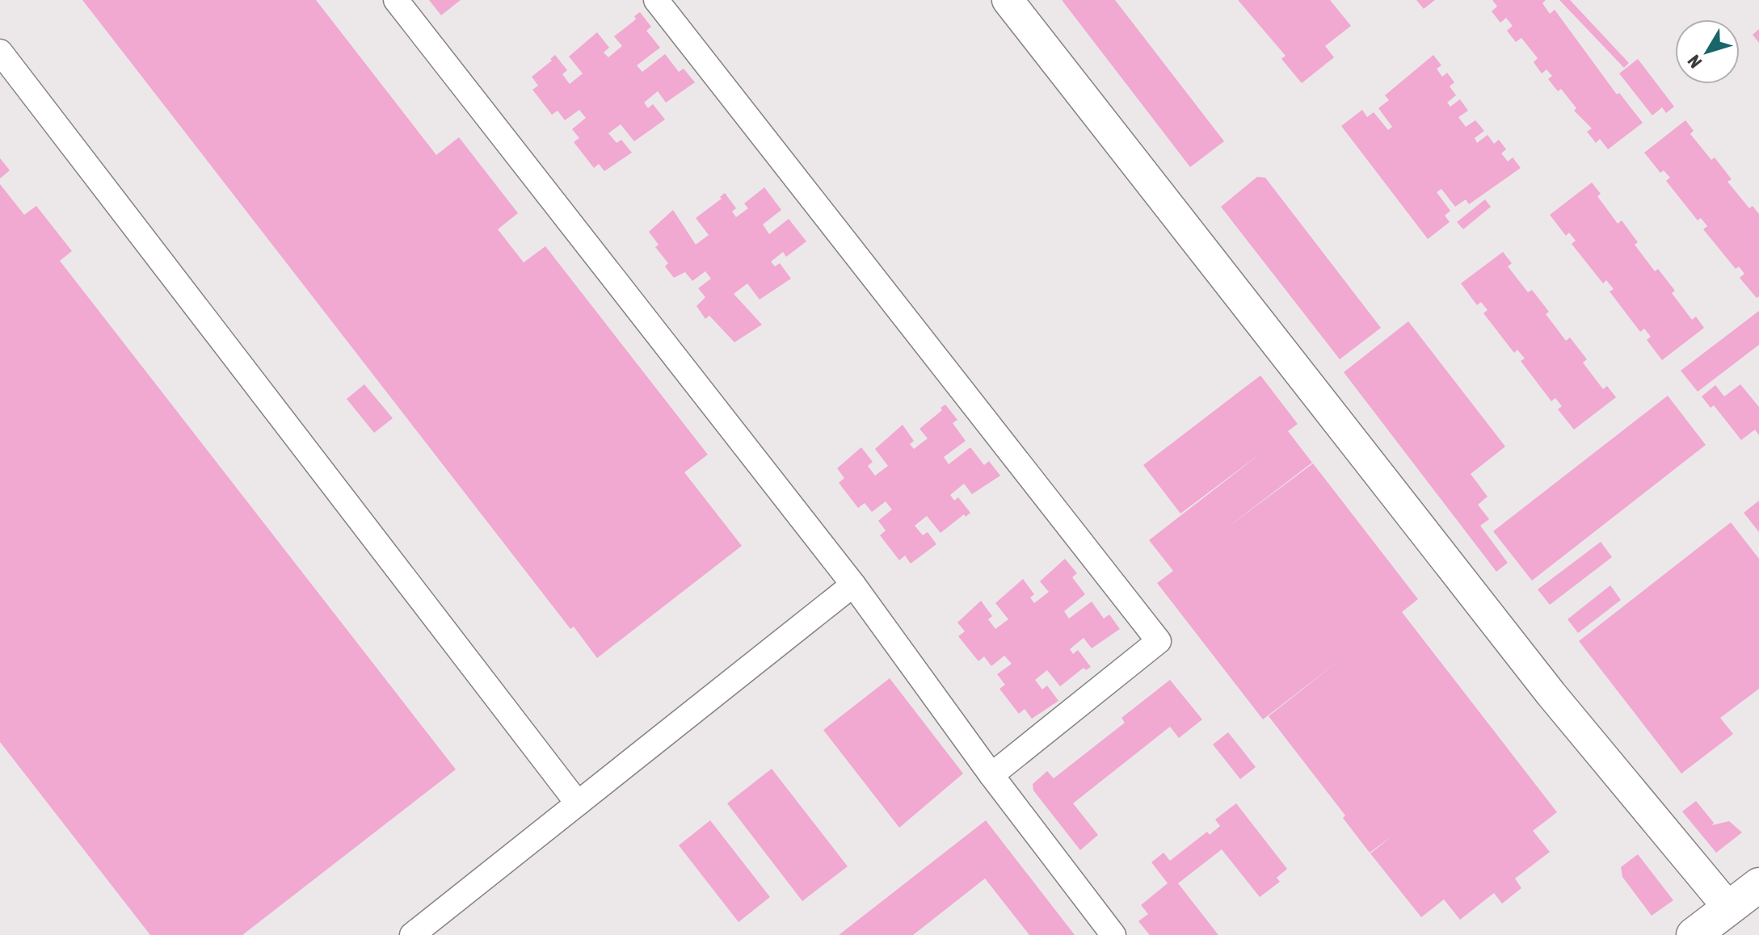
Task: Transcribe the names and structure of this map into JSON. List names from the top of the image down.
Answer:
{
  "north": "bottom left"
}
